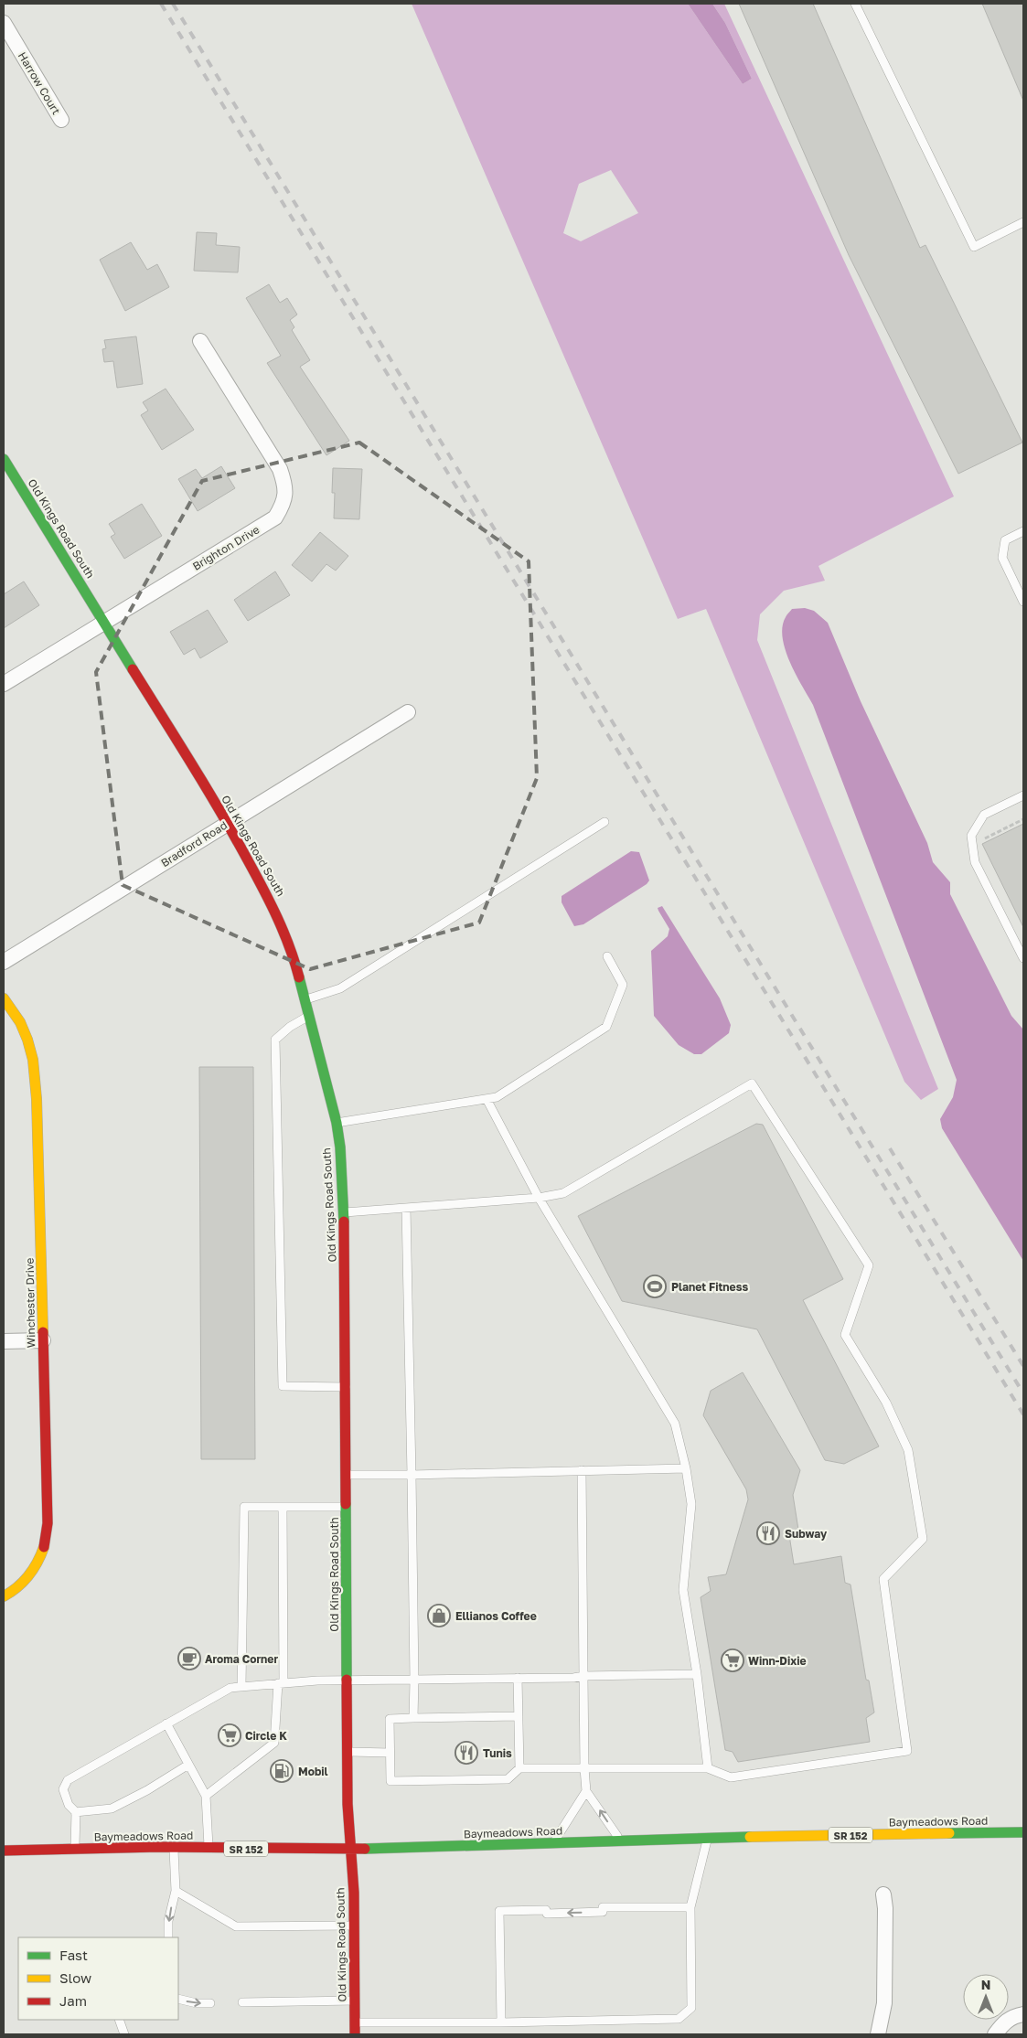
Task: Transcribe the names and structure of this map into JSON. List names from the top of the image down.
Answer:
{
  "streets": {
    "street": [
      "Harrow Court",
      "Old Kings Road South",
      "Brighton Drive",
      "Bradford Road",
      "Winchester Drive",
      "Baymeadows Road",
      "SR 152"
    ]
  },
  "crossings": [
    ["Old Kings Road South", "Brighton Drive"],
    ["Old Kings Road South", "Bradford Road"],
    ["Old Kings Road South", "Baymeadows Road"]
  ],
  "places": {
    "sports": ["Planet Fitness"],
    "restaurant": ["Subway", "Tunis"],
    "shop": ["Ellianos Coffee"],
    "cafe": ["Aroma Corner"],
    "supermarket": ["Winn-Dixie", "Circle K"],
    "fuel station": ["Mobil"]
  },
  "legend": ["Fast", "Slow", "Jam"],
  "north": "top"
}
